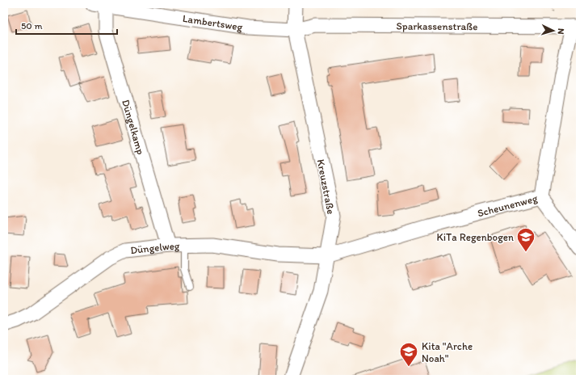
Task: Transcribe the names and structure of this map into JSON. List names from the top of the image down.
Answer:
{
  "streets": {
    "street": [
      "Lambertsweg",
      "Sparkassenstraße",
      "Düngelkamp",
      "Kreuzstraße",
      "Scheunenweg",
      "Düngelweg"
    ]
  },
  "crossings": [
    ["Lambertsweg", "Sparkassenstraße"],
    ["Lambertsweg", "Düngelkamp"],
    ["Lambertsweg", "Kreuzstraße"],
    ["Sparkassenstraße", "Kreuzstraße"],
    ["Sparkassenstraße", "Scheunenweg"],
    ["Düngelkamp", "Düngelweg"],
    ["Kreuzstraße", "Scheunenweg"],
    ["Kreuzstraße", "Düngelweg"],
    ["Scheunenweg", "Düngelweg"]
  ],
  "places": {
    "school or university": ["KiTa Regenbogen", "Kita \"Arche Noah\""]
  },
  "scale_bar": "50 m",
  "north": "right"
}
